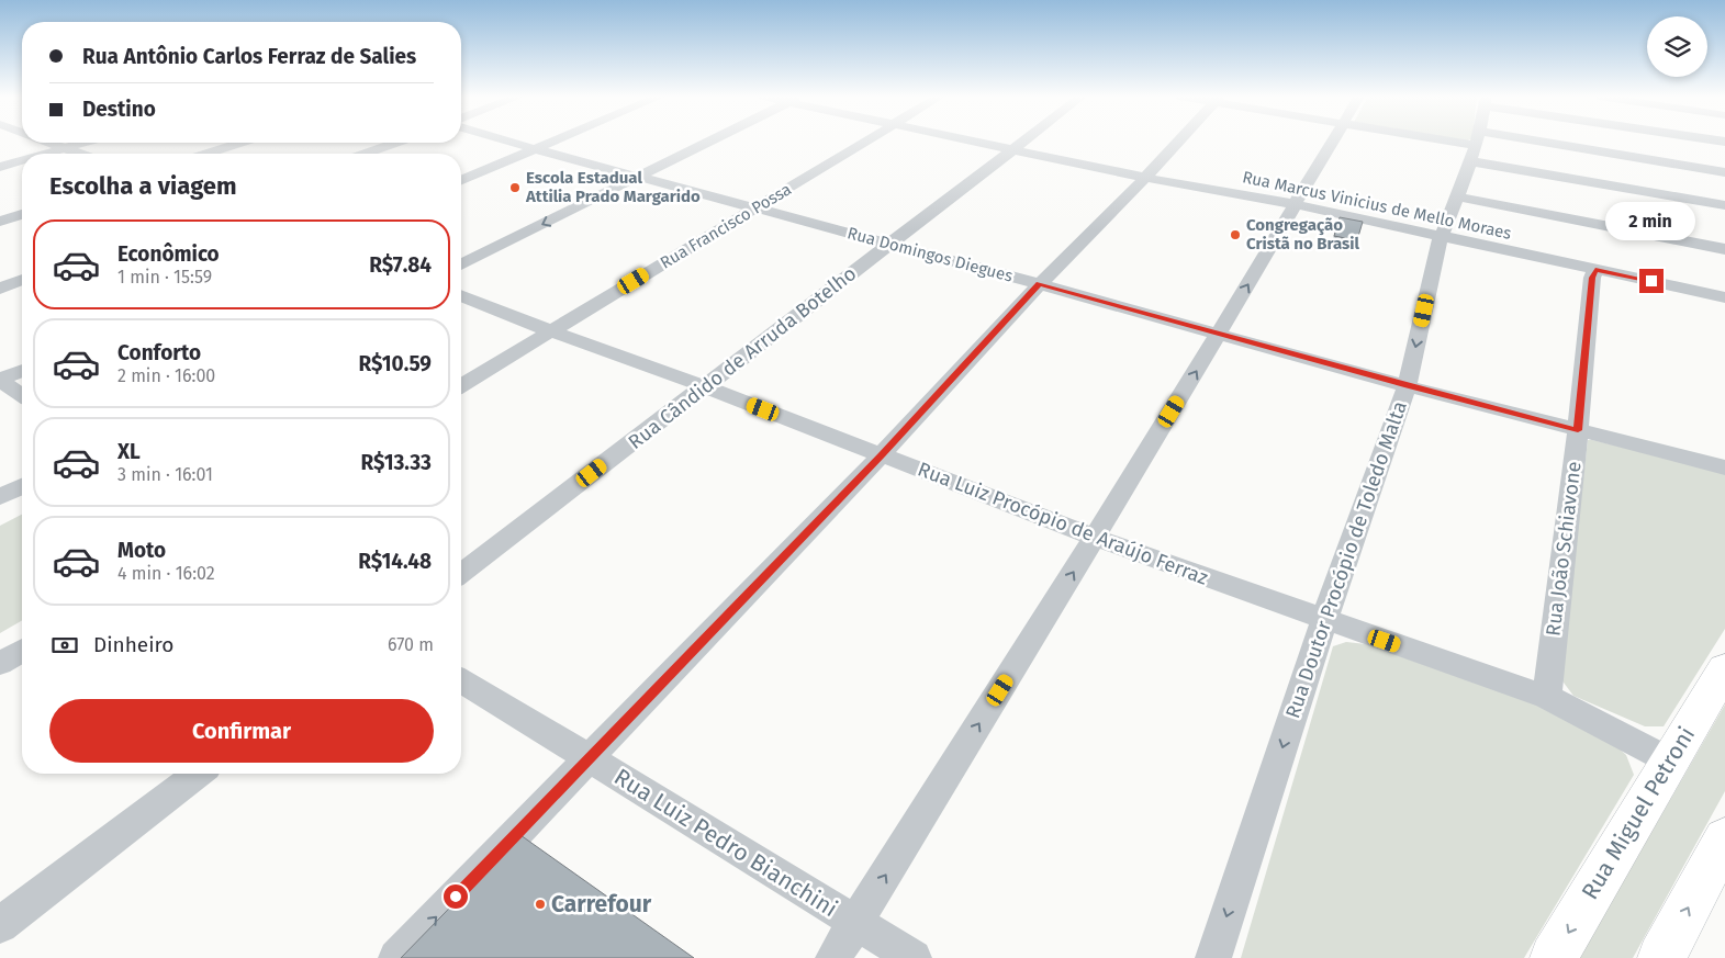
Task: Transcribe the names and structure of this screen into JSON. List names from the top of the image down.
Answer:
{
  "streets": {
    "main road": ["Rua Miguel Petroni"],
    "street": [
      "Rua Marcus Vinicius de Mello Moraes",
      "Rua Francisco Possa",
      "Rua Domingos Diegues",
      "Rua Cândido de Arruda Botelho",
      "Rua Luiz Procópio de Araújo Ferraz",
      "Rua João Schiavone",
      "Rua Doutor Procópio de Toledo Malta",
      "Rua Luiz Pedro Bianchini"
    ]
  },
  "crossings": [
    ["Rua Marcus Vinicius de Mello Moraes", "Rua Cândido de Arruda Botelho"],
    ["Rua Marcus Vinicius de Mello Moraes", "Rua João Schiavone"],
    ["Rua Marcus Vinicius de Mello Moraes", "Rua Doutor Procópio de Toledo Malta"],
    ["Rua Francisco Possa", "Rua Domingos Diegues"],
    ["Rua Francisco Possa", "Rua Luiz Procópio de Araújo Ferraz"],
    ["Rua Domingos Diegues", "Rua Cândido de Arruda Botelho"],
    ["Rua Domingos Diegues", "Rua João Schiavone"],
    ["Rua Domingos Diegues", "Rua Doutor Procópio de Toledo Malta"],
    ["Rua Cândido de Arruda Botelho", "Rua Luiz Procópio de Araújo Ferraz"],
    ["Rua Luiz Procópio de Araújo Ferraz", "Rua João Schiavone"],
    ["Rua Luiz Procópio de Araújo Ferraz", "Rua Doutor Procópio de Toledo Malta"],
    ["Rua Luiz Procópio de Araújo Ferraz", "Rua Miguel Petroni"]
  ],
  "places": ["Escola Estadual Attilia Prado Margarido", "Congregação Cristã no Brasil", "Carrefour"],
  "page": {
    "banner": ["Rua Antônio Carlos Ferraz de Salies", "Destino"],
    "heading": "Escolha a viagem",
    "bubble": "2 min",
    "list": [
      {
        "name": "Econômico",
        "note": "1 min · 15:59",
        "value": "R$7.84"
      },
      {
        "name": "Conforto",
        "note": "2 min · 16:00",
        "value": "R$10.59"
      },
      {
        "name": "XL",
        "note": "3 min · 16:01",
        "value": "R$13.33"
      },
      {
        "name": "Moto",
        "note": "4 min · 16:02",
        "value": "R$14.48"
      }
    ],
    "pay": ["Dinheiro", "670 m"],
    "buttons": "Confirmar"
  }
}
